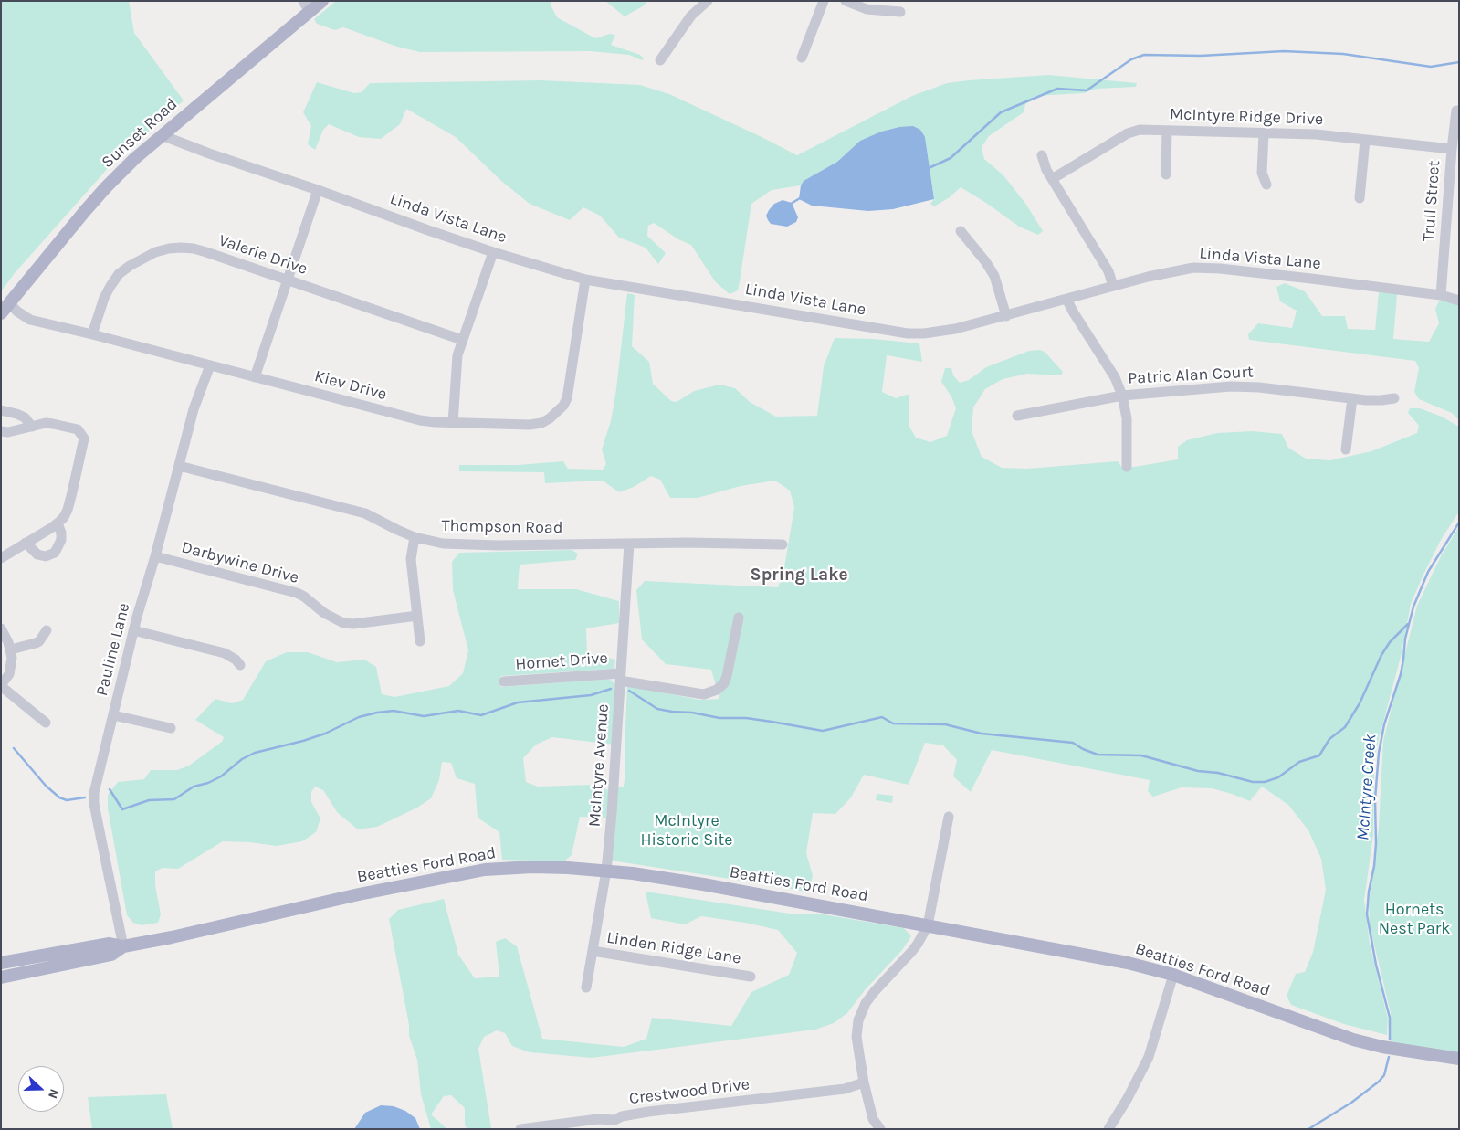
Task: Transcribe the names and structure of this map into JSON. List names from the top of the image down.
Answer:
{
  "streets": {
    "main road": ["Sunset Road", "Beatties Ford Road"],
    "street": [
      "McIntyre Ridge Drive",
      "Trull Street",
      "Linda Vista Lane",
      "Valerie Drive",
      "Patric Alan Court",
      "Kiev Drive",
      "Thompson Road",
      "Darbywine Drive",
      "Pauline Lane",
      "Hornet Drive",
      "McIntyre Avenue",
      "Linden Ridge Lane",
      "Crestwood Drive"
    ]
  },
  "crossings": [
    ["McIntyre Ridge Drive", "Trull Street"],
    ["Sunset Road", "Linda Vista Lane"],
    ["Sunset Road", "Kiev Drive"],
    ["Trull Street", "Linda Vista Lane"],
    ["Linda Vista Lane", "Kiev Drive"],
    ["Valerie Drive", "Kiev Drive"],
    ["Kiev Drive", "Pauline Lane"],
    ["Thompson Road", "Pauline Lane"],
    ["Thompson Road", "McIntyre Avenue"],
    ["Darbywine Drive", "Pauline Lane"],
    ["Pauline Lane", "Beatties Ford Road"],
    ["Hornet Drive", "McIntyre Avenue"],
    ["McIntyre Avenue", "Beatties Ford Road"],
    ["McIntyre Avenue", "Linden Ridge Lane"]
  ],
  "districts": ["Spring Lake"],
  "water": ["McIntyre Creek"],
  "parks": ["McIntyre Historic Site", "Hornets Nest Park"],
  "north": "right"
}
